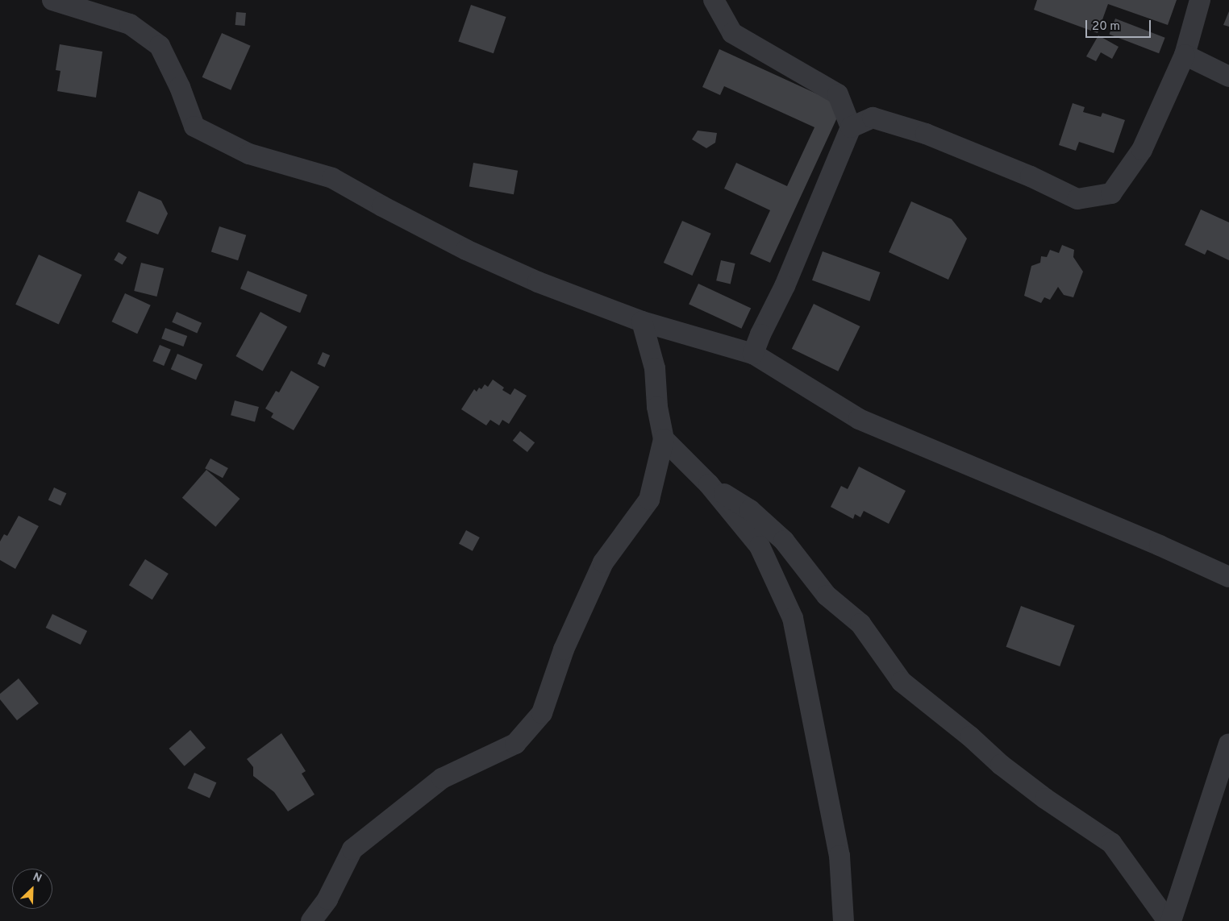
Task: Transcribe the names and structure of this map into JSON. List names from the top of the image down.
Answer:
{
  "scale_bar": "20 m",
  "north": "top right"
}
